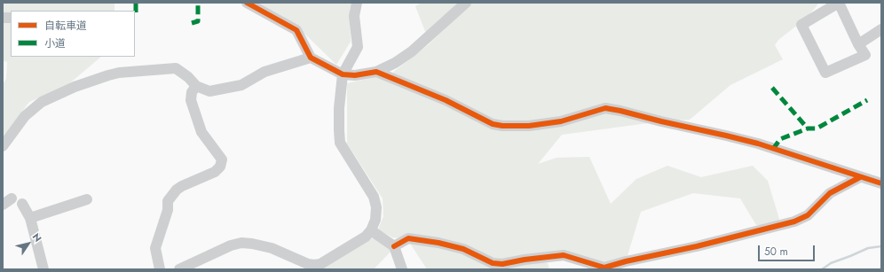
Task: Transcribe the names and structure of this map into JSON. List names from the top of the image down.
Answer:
{
  "legend": ["自転車道", "小道"],
  "scale_bar": "50 m",
  "north": "top right"
}
